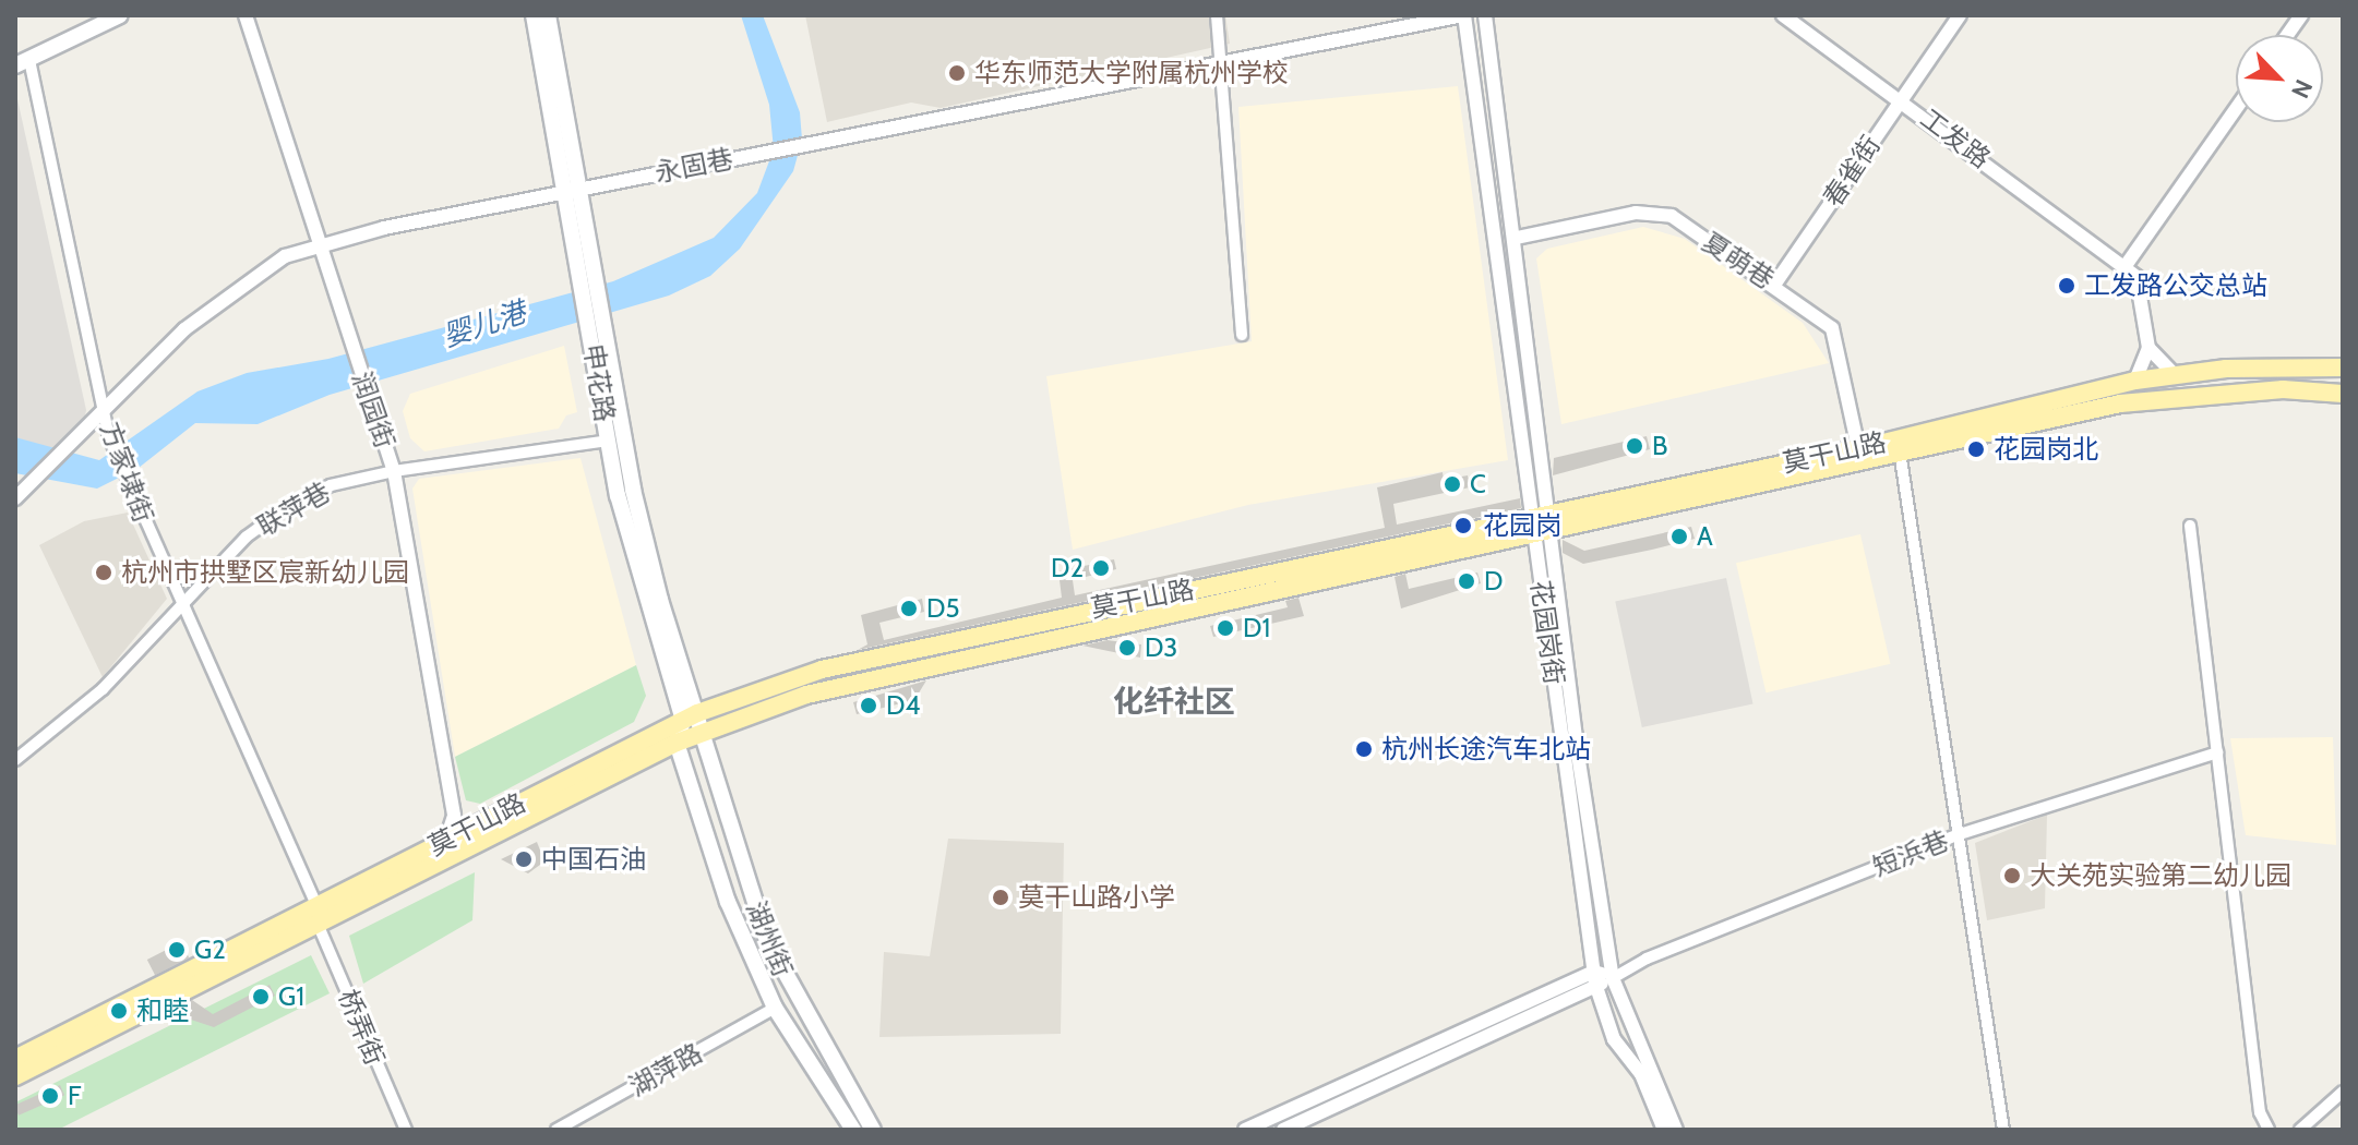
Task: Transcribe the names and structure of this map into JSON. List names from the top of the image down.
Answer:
{
  "streets": {
    "main road": ["申花路", "莫干山路", "湖州街"],
    "street": [
      "工发路",
      "永固巷",
      "春雀街",
      "夏萌巷",
      "润园街",
      "方家埭街",
      "联萍巷",
      "花园岗街",
      "短浜巷",
      "桥弄街",
      "湖萍路"
    ]
  },
  "crossings": [
    ["工发路", "春雀街"],
    ["永固巷", "申花路"],
    ["永固巷", "润园街"],
    ["永固巷", "方家埭街"],
    ["永固巷", "花园岗街"],
    ["春雀街", "夏萌巷"],
    ["夏萌巷", "莫干山路"],
    ["夏萌巷", "花园岗街"],
    ["申花路", "莫干山路"],
    ["申花路", "联萍巷"],
    ["申花路", "湖州街"],
    ["润园街", "莫干山路"],
    ["润园街", "联萍巷"],
    ["莫干山路", "方家埭街"],
    ["莫干山路", "花园岗街"],
    ["莫干山路", "湖州街"],
    ["莫干山路", "桥弄街"],
    ["方家埭街", "联萍巷"],
    ["方家埭街", "桥弄街"],
    ["花园岗街", "短浜巷"],
    ["湖州街", "湖萍路"]
  ],
  "districts": ["化纤社区"],
  "water": ["婴儿港"],
  "places": [
    "华东师范大学附属杭州学校",
    "工发路公交总站",
    "B",
    "花园岗北",
    "C",
    "花园岗",
    "A",
    "D2",
    "杭州市拱墅区宸新幼儿园",
    "D",
    "D5",
    "D1",
    "D3",
    "D4",
    "杭州长途汽车北站",
    "中国石油",
    "大关苑实验第二幼儿园",
    "莫干山路小学",
    "G2",
    "G1",
    "和睦",
    "F"
  ],
  "north": "bottom right"
}
